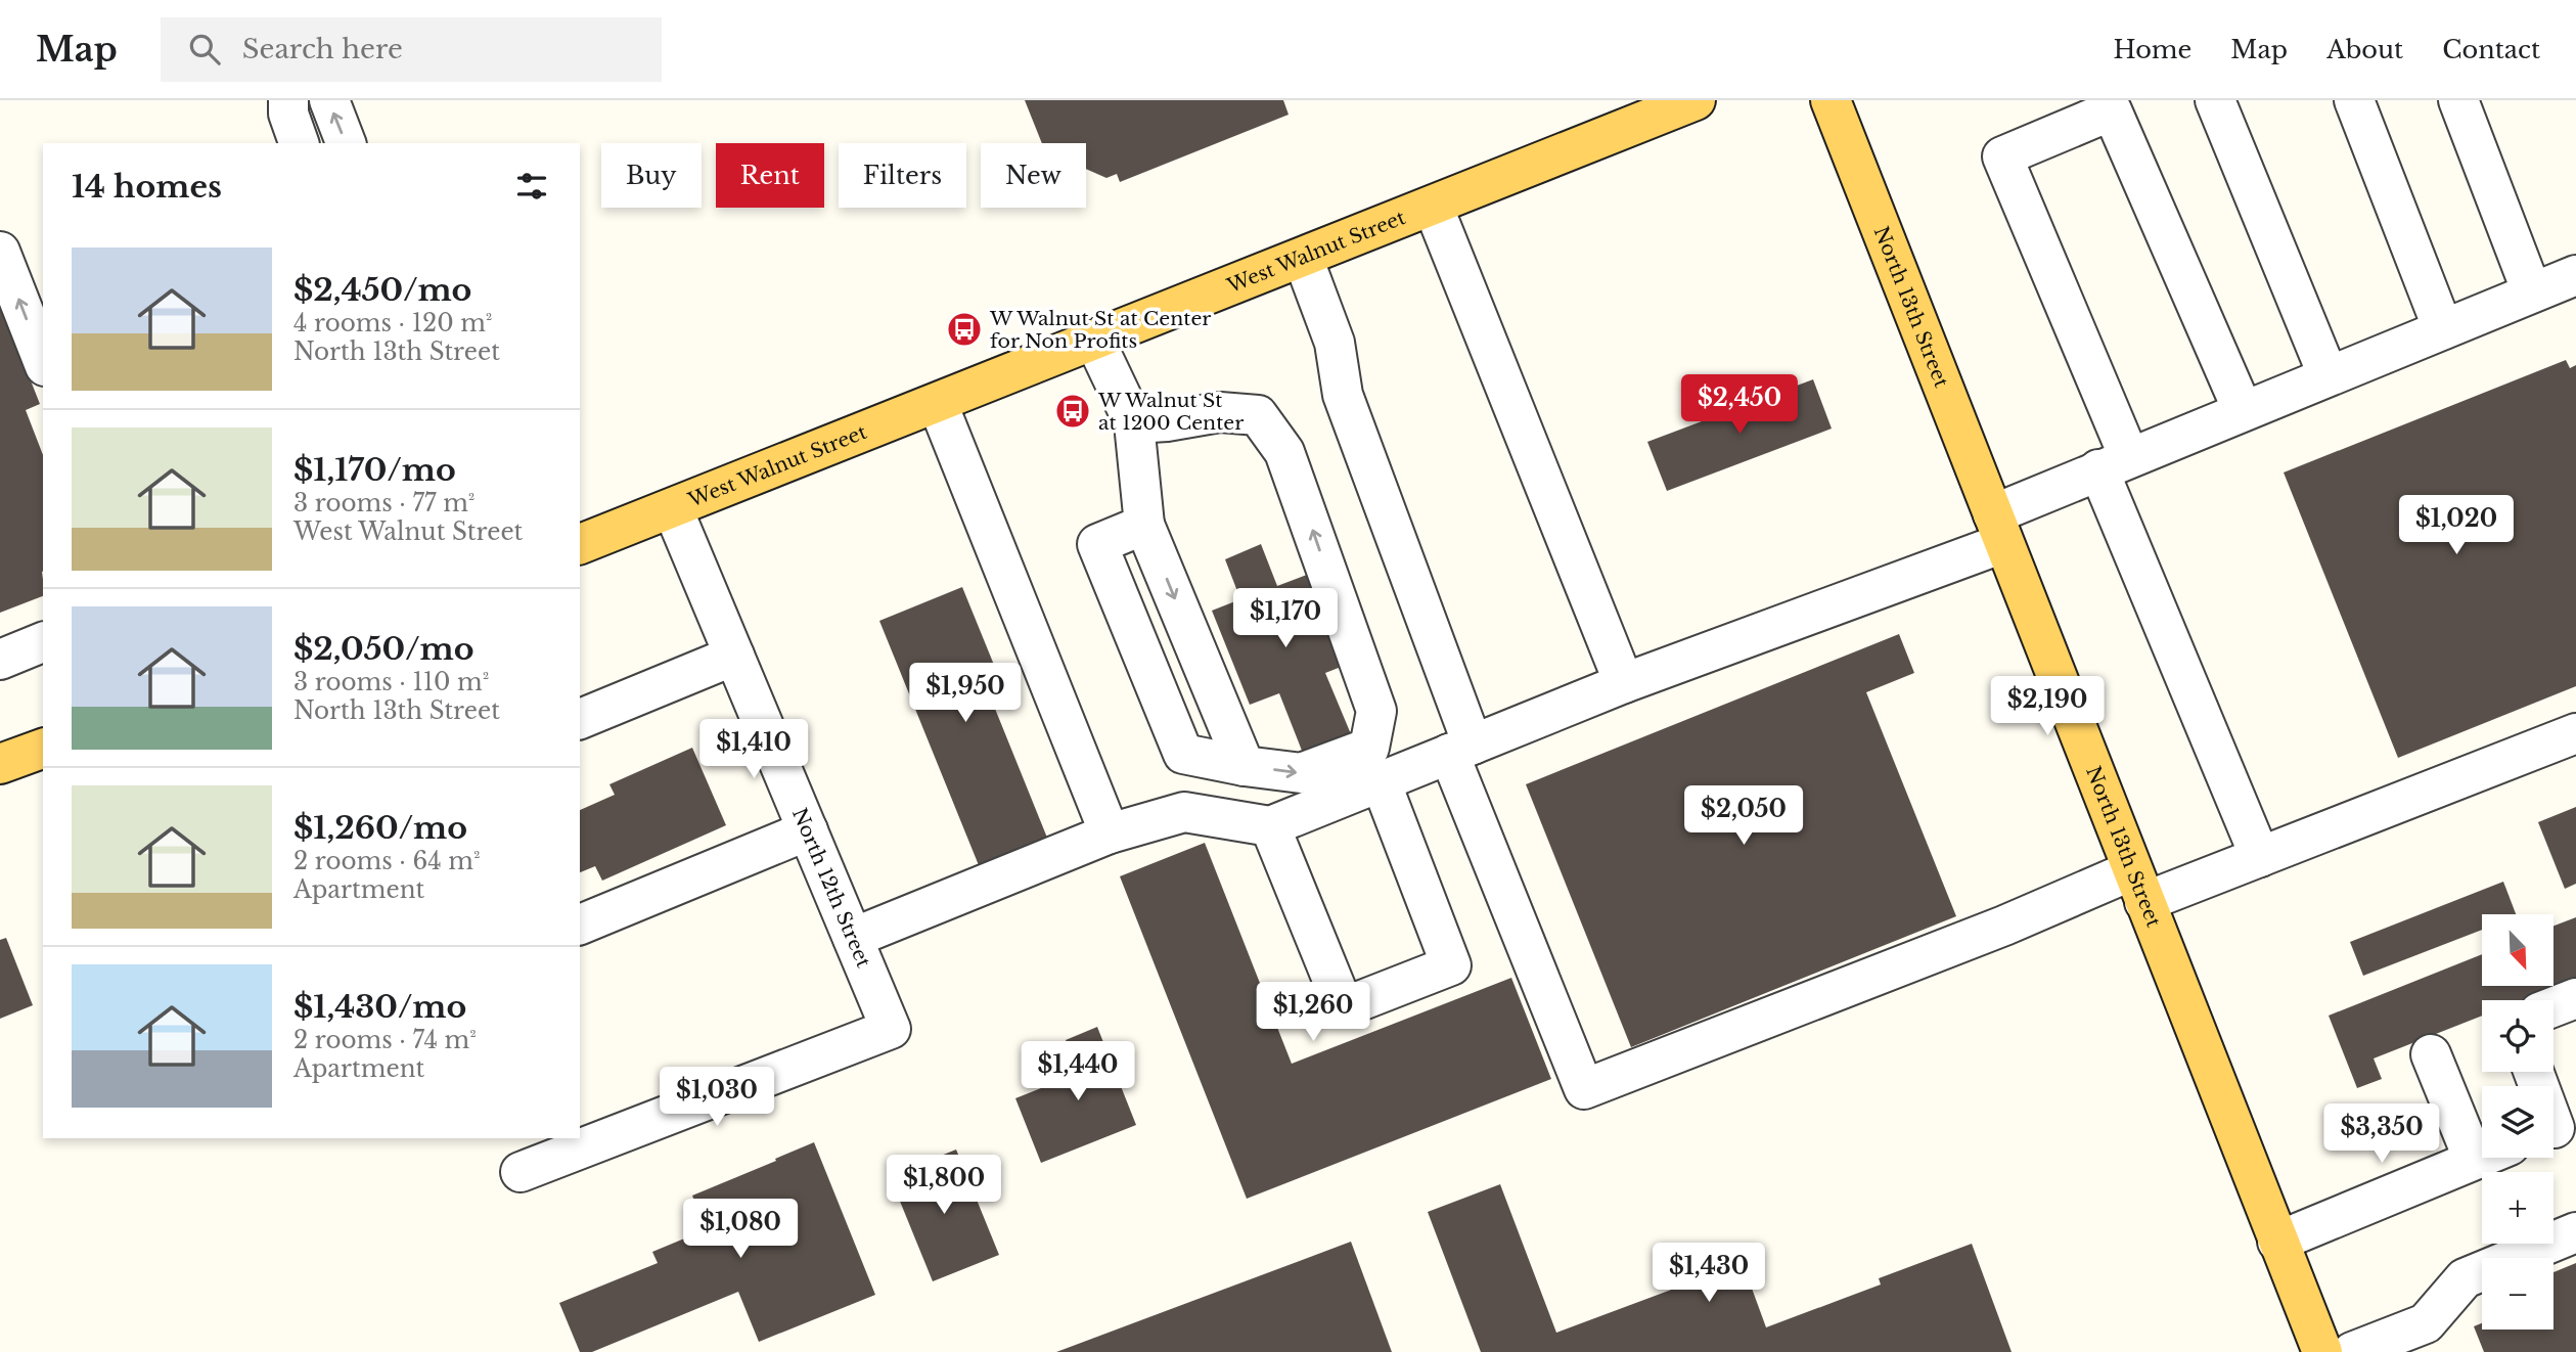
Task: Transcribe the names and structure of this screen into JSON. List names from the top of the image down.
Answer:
{
  "streets": {
    "main road": ["West Walnut Street", "North 13th Street"],
    "street": ["North 12th Street"]
  },
  "crossings": [
    ["West Walnut Street", "North 12th Street"]
  ],
  "places": {
    "bus stop": ["W Walnut St at Center for Non Profits", "W Walnut St at 1200 Center"]
  },
  "north": "bottom right",
  "page": {
    "header": "Map",
    "search": "Search here",
    "nav": [
      "Home",
      "Map",
      "About",
      "Contact"
    ],
    "chip": [
      "Buy",
      "Rent",
      "Filters",
      "New"
    ],
    "heading": "14 homes",
    "list": [
      {
        "name": "$2,450/mo",
        "note": "4 rooms · 120 m² · North 13th Street"
      },
      {
        "name": "$1,170/mo",
        "note": "3 rooms · 77 m² · West Walnut Street"
      },
      {
        "name": "$2,050/mo",
        "note": "3 rooms · 110 m² · North 13th Street"
      },
      {
        "name": "$1,260/mo",
        "note": "2 rooms · 64 m² · Apartment"
      },
      {
        "name": "$1,430/mo",
        "note": "2 rooms · 74 m² · Apartment"
      }
    ],
    "price": [
      "$2,450",
      "$1,020",
      "$1,170",
      "$1,950",
      "$2,190",
      "$1,410",
      "$2,050",
      "$1,260",
      "$1,440",
      "$1,030",
      "$3,350",
      "$1,800",
      "$1,080",
      "$1,430"
    ],
    "map_buttons": ["+", "−"]
  }
}
